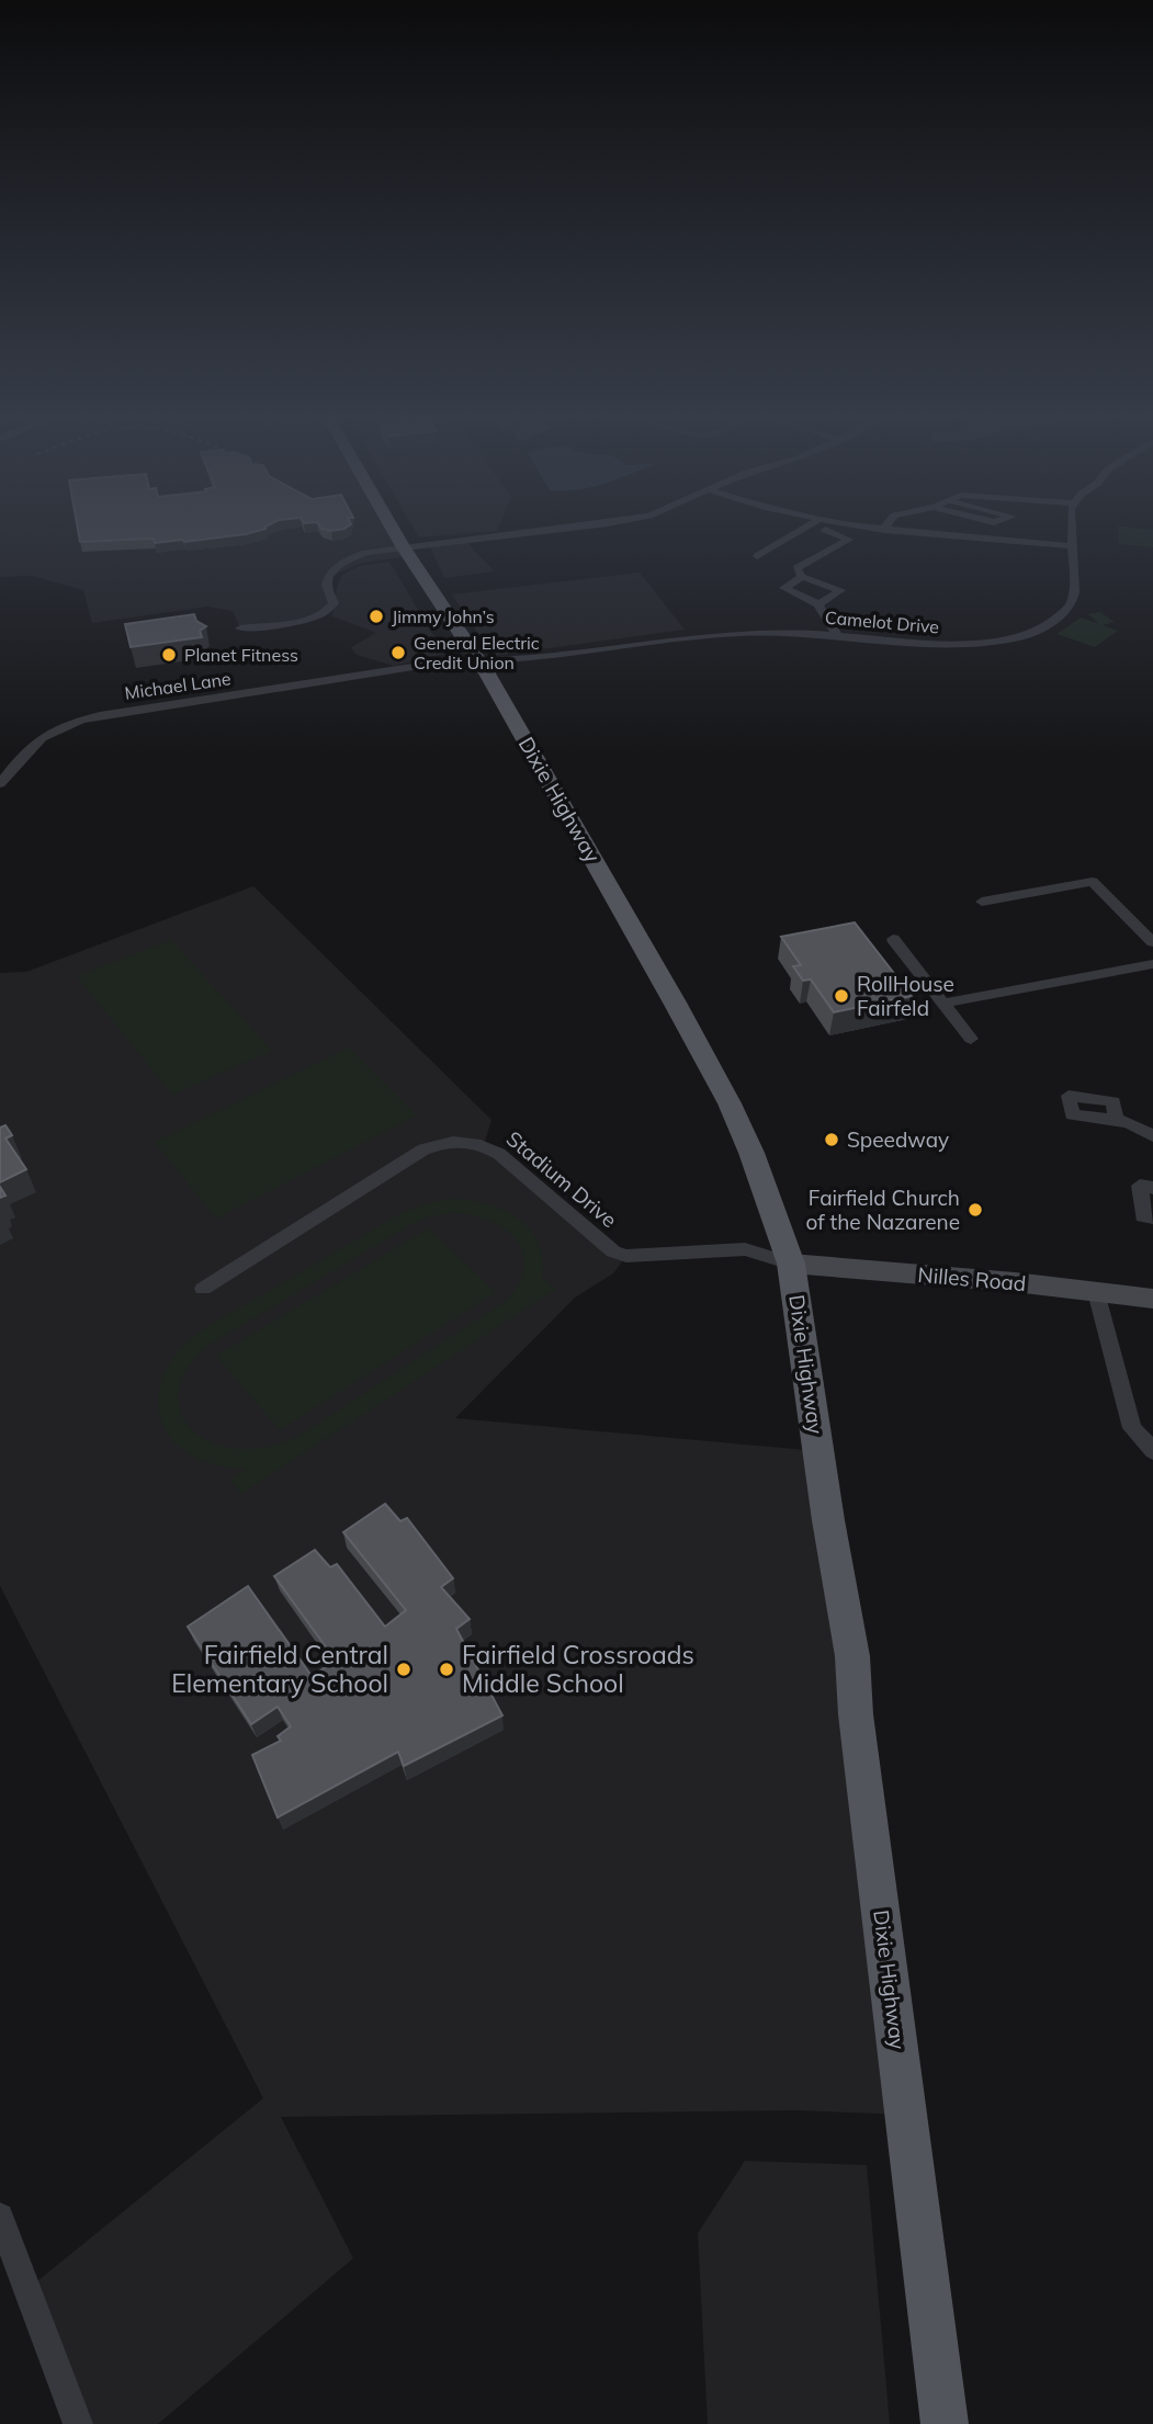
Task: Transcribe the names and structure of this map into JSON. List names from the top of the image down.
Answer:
{
  "streets": {
    "main road": ["Dixie Highway"],
    "street": [
      "Camelot Drive",
      "Michael Lane",
      "Stadium Drive",
      "Nilles Road"
    ]
  },
  "crossings": [
    ["Camelot Drive", "Michael Lane"],
    ["Camelot Drive", "Dixie Highway"],
    ["Michael Lane", "Dixie Highway"],
    ["Dixie Highway", "Stadium Drive"],
    ["Dixie Highway", "Nilles Road"],
    ["Stadium Drive", "Nilles Road"]
  ],
  "places": [
    "Jimmy John’s",
    "General Electric Credit Union",
    "Planet Fitness",
    "RollHouse Fairfeld",
    "Speedway",
    "Fairfield Church of the Nazarene",
    "Fairfield Central Elementary School",
    "Fairfield Crossroads Middle School"
  ]
}
